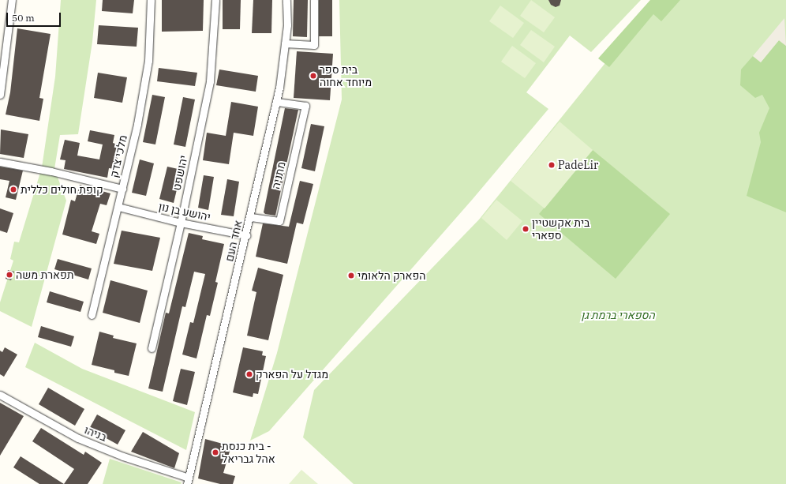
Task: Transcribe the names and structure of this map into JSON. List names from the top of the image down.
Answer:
{
  "streets": {
    "street": [
      "מלכי צדק",
      "יהושפט",
      "מתניה",
      "יהושע בן נון",
      "אחד העם",
      "בניהו"
    ]
  },
  "crossings": [
    ["מלכי צדק", "יהושע בן נון"],
    ["יהושפט", "יהושע בן נון"],
    ["מתניה", "אחד העם"],
    ["יהושע בן נון", "אחד העם"],
    ["אחד העם", "בניהו"]
  ],
  "parks": ["הספארי ברמת גן"],
  "places": [
    "בית ספר מיוחד אחוה",
    "PadeLir",
    "קופת חולים כללית",
    "בית אקשטיין ספארי",
    "תפארת משה",
    "הפארק הלאומי",
    "מגדל על הפארק",
    "בית כנסת - אהל גבריאל"
  ],
  "scale_bar": "50 m"
}
